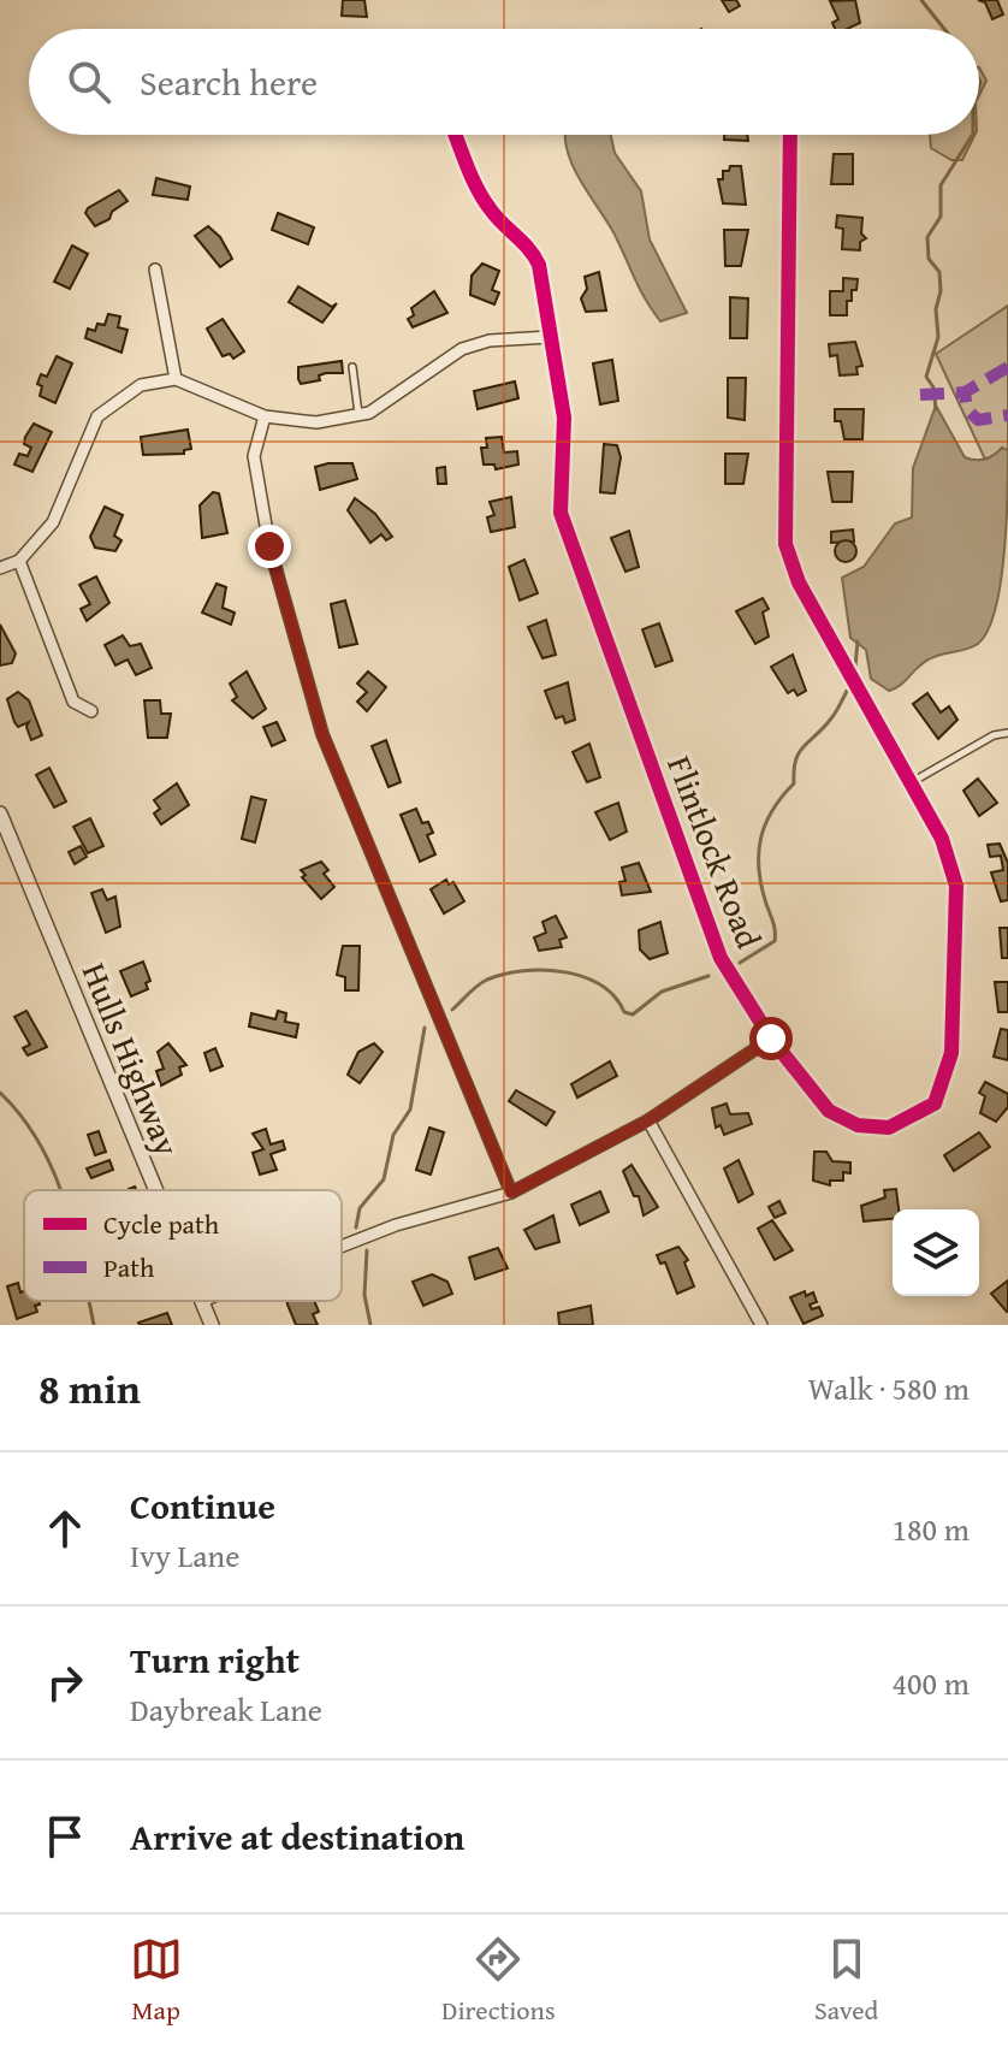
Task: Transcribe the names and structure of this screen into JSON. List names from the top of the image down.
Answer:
{
  "streets": {
    "street": ["Flintlock Road", "Hulls Highway"]
  },
  "legend": ["Cycle path", "Path"],
  "page": {
    "search": "Search here",
    "heading": ["8 min", "Walk · 580 m"],
    "list": [
      ["Continue", "Ivy Lane", "180 m"],
      ["Turn right", "Daybreak Lane", "400 m"],
      "Arrive at destination"
    ],
    "nav": ["Map", "Directions", "Saved"]
  }
}
